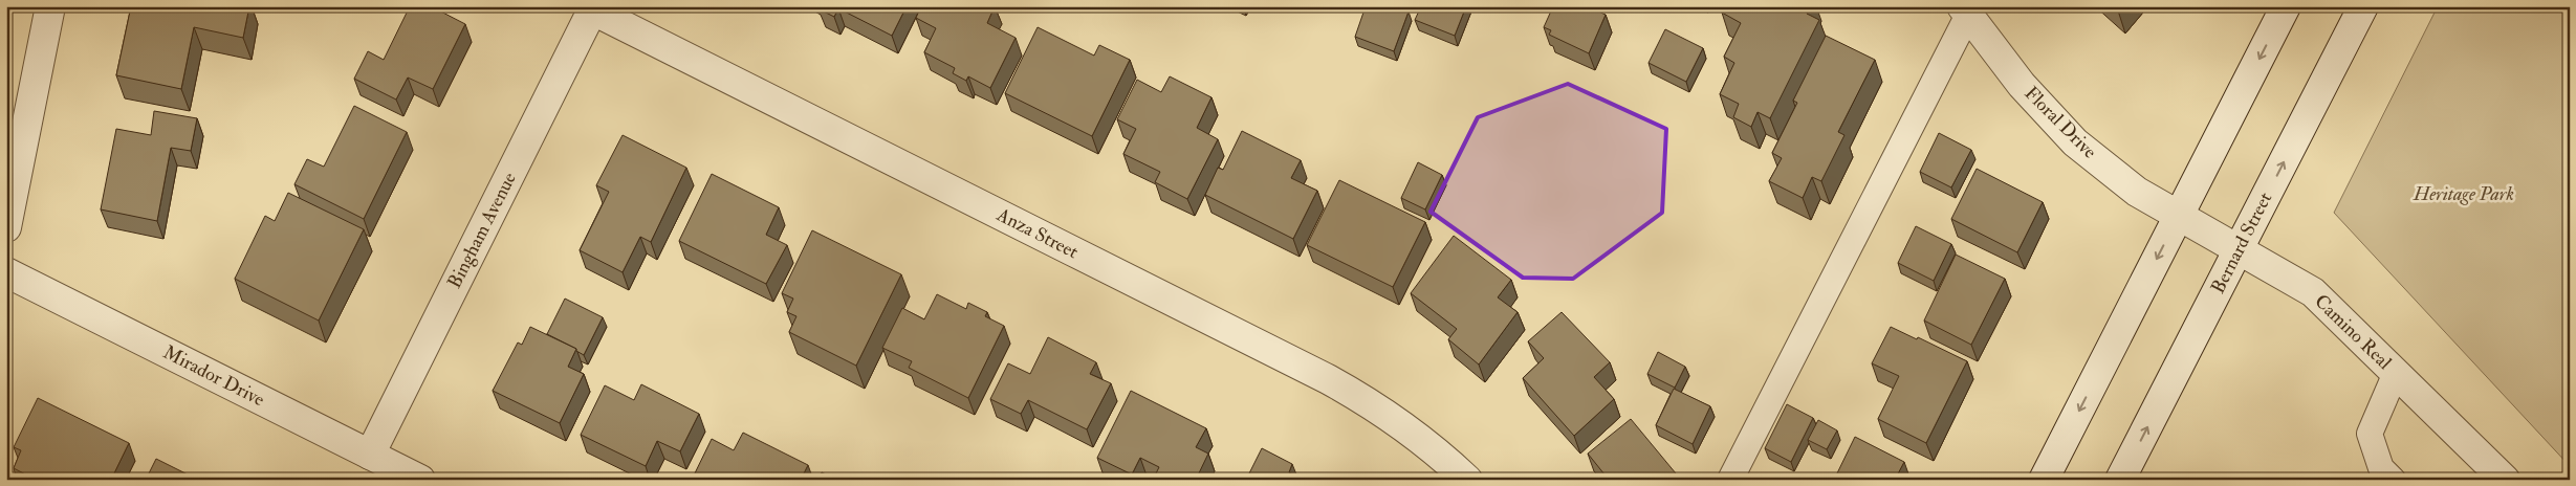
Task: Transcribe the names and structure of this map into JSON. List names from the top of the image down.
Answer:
{
  "streets": {
    "street": [
      "Floral Drive",
      "Bingham Avenue",
      "Anza Street",
      "Bernard Street",
      "Camino Real",
      "Mirador Drive"
    ]
  },
  "crossings": [
    ["Floral Drive", "Camino Real"],
    ["Bingham Avenue", "Anza Street"],
    ["Bingham Avenue", "Mirador Drive"],
    ["Bernard Street", "Camino Real"]
  ],
  "parks": ["Heritage Park"]
}
